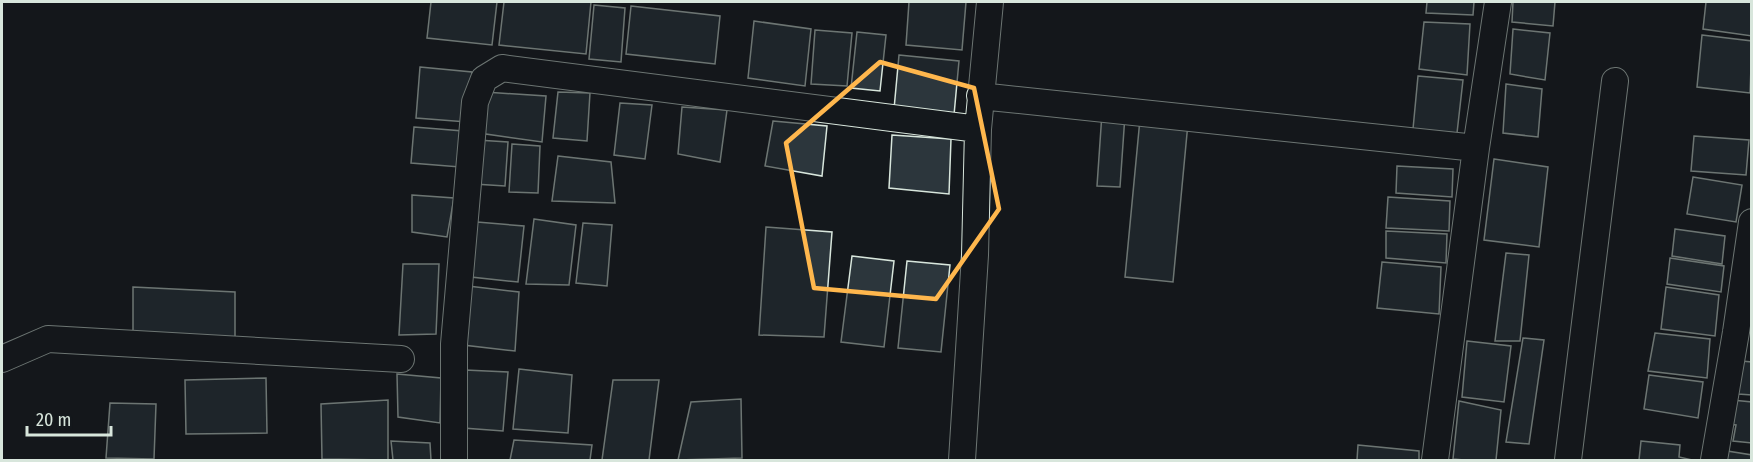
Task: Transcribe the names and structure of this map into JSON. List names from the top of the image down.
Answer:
{
  "scale_bar": "20 m"
}
